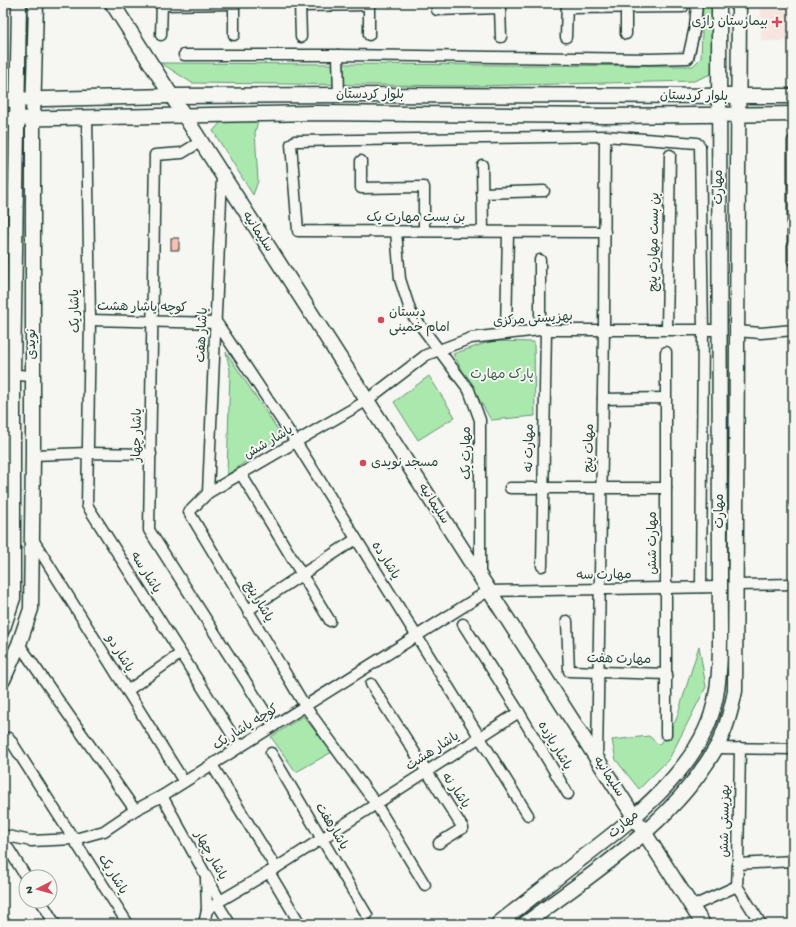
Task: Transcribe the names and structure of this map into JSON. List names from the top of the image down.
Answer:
{
  "streets": {
    "main road": [
      "بلوار کردستان",
      "مهارت",
      "سلیمانیه",
      "نویدی"
    ],
    "street": [
      "بن بست مهارت یک",
      "بن بست مهارت پنج",
      "کوچه یاشار هشت",
      "یاشار یک",
      "بهزیستی مرکزی",
      "یاشار هفت",
      "یاشار چهار",
      "یاشار شش",
      "مهارت نه",
      "مهات پنج",
      "مهارت یک",
      "مهارت شش",
      "یاشار ده",
      "یاشار سه",
      "مهارت سه",
      "یاشار پنج",
      "یاشار دو",
      "مهارت هفت",
      "کوچه یاشار یک",
      "یاشار یازده",
      "یاشار هشت",
      "یاشار نه",
      "بهزیستی شش",
      "یاشارهفت"
    ]
  },
  "crossings": [
    ["بلوار کردستان", "مهارت"],
    ["بلوار کردستان", "سلیمانیه"],
    ["بلوار کردستان", "یاشار یک"],
    ["بلوار کردستان", "نویدی"],
    ["مهارت", "سلیمانیه"],
    ["مهارت", "بهزیستی مرکزی"],
    ["مهارت", "مهارت سه"],
    ["بن بست مهارت یک", "مهات پنج"],
    ["بن بست مهارت یک", "مهارت یک"],
    ["سلیمانیه", "بهزیستی مرکزی"],
    ["سلیمانیه", "یاشار هفت"],
    ["سلیمانیه", "یاشار چهار"],
    ["سلیمانیه", "یاشار شش"],
    ["سلیمانیه", "مهات پنج"],
    ["سلیمانیه", "مهارت یک"],
    ["سلیمانیه", "مهارت سه"],
    ["سلیمانیه", "کوچه یاشار یک"],
    ["بن بست مهارت پنج", "بهزیستی مرکزی"],
    ["کوچه یاشار هشت", "یاشار یک"],
    ["کوچه یاشار هشت", "یاشار هفت"],
    ["کوچه یاشار هشت", "یاشار چهار"],
    ["کوچه یاشار هشت", "یاشار ده"],
    ["یاشار یک", "یاشار سه"],
    ["یاشار یک", "کوچه یاشار یک"],
    ["بهزیستی مرکزی", "یاشار شش"],
    ["بهزیستی مرکزی", "مهارت نه"],
    ["بهزیستی مرکزی", "مهات پنج"],
    ["بهزیستی مرکزی", "مهارت یک"],
    ["یاشار هفت", "یاشار شش"],
    ["یاشار هفت", "یاشار ده"],
    ["نویدی", "یاشار دو"],
    ["یاشار چهار", "کوچه یاشار یک"],
    ["یاشار شش", "یاشار ده"],
    ["یاشار شش", "یاشار پنج"],
    ["مهات پنج", "مهارت سه"],
    ["مهات پنج", "مهارت هفت"],
    ["مهارت شش", "مهارت سه"],
    ["مهارت شش", "مهارت هفت"],
    ["یاشار ده", "کوچه یاشار یک"],
    ["یاشار ده", "یاشار هشت"],
    ["یاشار سه", "کوچه یاشار یک"],
    ["مهارت سه", "کوچه یاشار یک"],
    ["یاشار پنج", "کوچه یاشار یک"],
    ["یاشار دو", "کوچه یاشار یک"],
    ["یاشار یازده", "یاشار هشت"],
    ["یاشار هشت", "یاشار نه"]
  ],
  "parks": ["پارک مهارت"],
  "places": {
    "health": ["بیمارستان رازی"],
    "other": ["دبستان امام خمینی", "مسجد نویدی"]
  },
  "north": "left"
}
